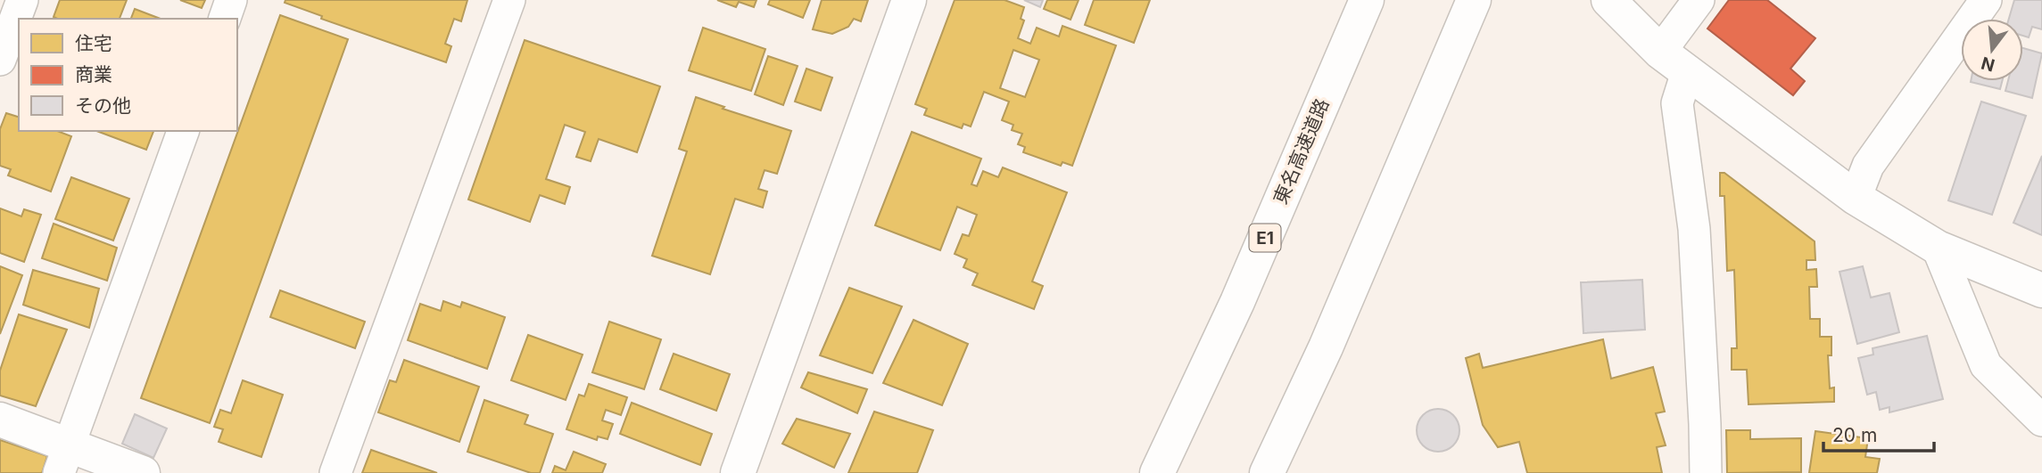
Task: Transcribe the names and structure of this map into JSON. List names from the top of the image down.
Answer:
{
  "streets": {
    "main road": ["東名高速道路", "E1"]
  },
  "legend": ["住宅", "商業", "その他"],
  "scale_bar": "20 m",
  "north": "bottom"
}
